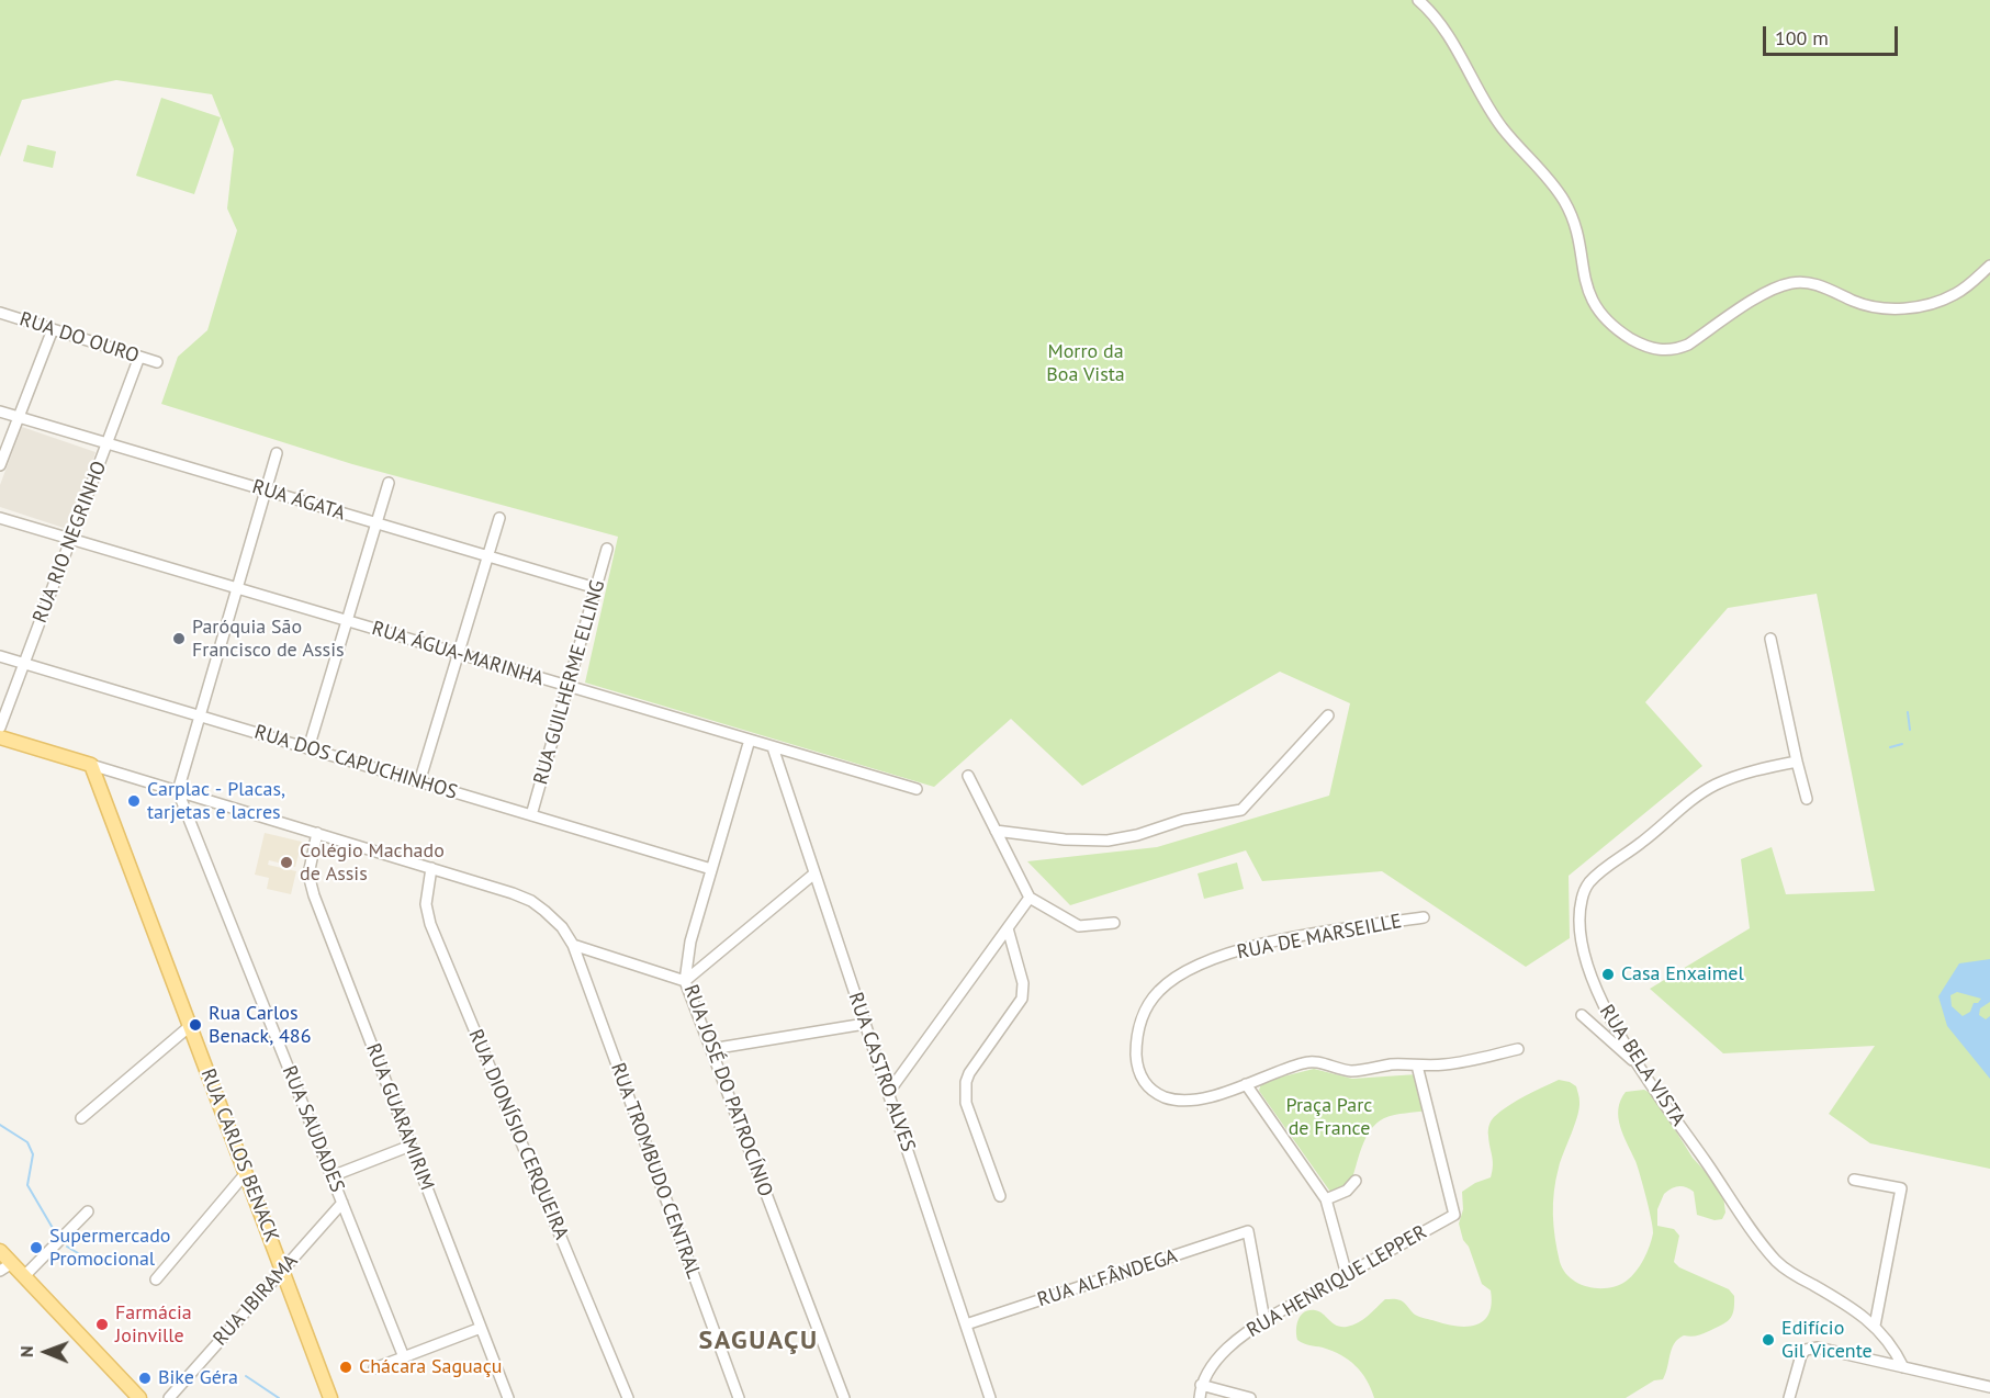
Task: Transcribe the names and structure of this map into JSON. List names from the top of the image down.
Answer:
{
  "streets": {
    "main road": ["RUA CARLOS BENACK"],
    "street": [
      "RUA DO OURO",
      "RUA ÁGATA",
      "RUA RIO NEGRINHO",
      "RUA ÁGUA-MARINHA",
      "RUA GUILHERME ELLING",
      "RUA DOS CAPUCHINHOS",
      "RUA DE MARSEILLE",
      "RUA BELA VISTA",
      "RUA CASTRO ALVES",
      "RUA JOSÉ DO PATROCÍNIO",
      "RUA GUARAMIRIM",
      "RUA SAUDADES",
      "RUA DIONÍSIO CERQUEIRA",
      "RUA TROMBUDO CENTRAL",
      "RUA ALFÂNDEGA",
      "RUA HENRIQUE LEPPER",
      "RUA IBIRAMA"
    ]
  },
  "crossings": [
    ["RUA DO OURO", "RUA RIO NEGRINHO"],
    ["RUA ÁGATA", "RUA RIO NEGRINHO"],
    ["RUA ÁGATA", "RUA GUILHERME ELLING"],
    ["RUA RIO NEGRINHO", "RUA ÁGUA-MARINHA"],
    ["RUA RIO NEGRINHO", "RUA DOS CAPUCHINHOS"],
    ["RUA ÁGUA-MARINHA", "RUA GUILHERME ELLING"],
    ["RUA ÁGUA-MARINHA", "RUA CASTRO ALVES"],
    ["RUA ÁGUA-MARINHA", "RUA JOSÉ DO PATROCÍNIO"],
    ["RUA GUILHERME ELLING", "RUA DOS CAPUCHINHOS"],
    ["RUA DOS CAPUCHINHOS", "RUA JOSÉ DO PATROCÍNIO"],
    ["RUA DE MARSEILLE", "RUA HENRIQUE LEPPER"],
    ["RUA CASTRO ALVES", "RUA ALFÂNDEGA"],
    ["RUA GUARAMIRIM", "RUA TROMBUDO CENTRAL"],
    ["RUA SAUDADES", "RUA TROMBUDO CENTRAL"],
    ["RUA SAUDADES", "RUA IBIRAMA"],
    ["RUA DIONÍSIO CERQUEIRA", "RUA TROMBUDO CENTRAL"],
    ["RUA CARLOS BENACK", "RUA TROMBUDO CENTRAL"],
    ["RUA CARLOS BENACK", "RUA IBIRAMA"],
    ["RUA ALFÂNDEGA", "RUA HENRIQUE LEPPER"]
  ],
  "districts": ["SAGUAÇU"],
  "parks": ["Morro da Boa Vista", "Praça Parc de France"],
  "places": [
    "Paróquia São Francisco de Assis",
    "Carplac - Placas, tarjetas e lacres",
    "Colégio Machado de Assis",
    "Casa Enxaimel",
    "Rua Carlos Benack, 486",
    "Supermercado Promocional",
    "Farmácia Joinville",
    "Edifício Gil Vicente",
    "Chácara Saguaçu",
    "Bike Géra"
  ],
  "scale_bar": "100 m",
  "north": "left"
}
